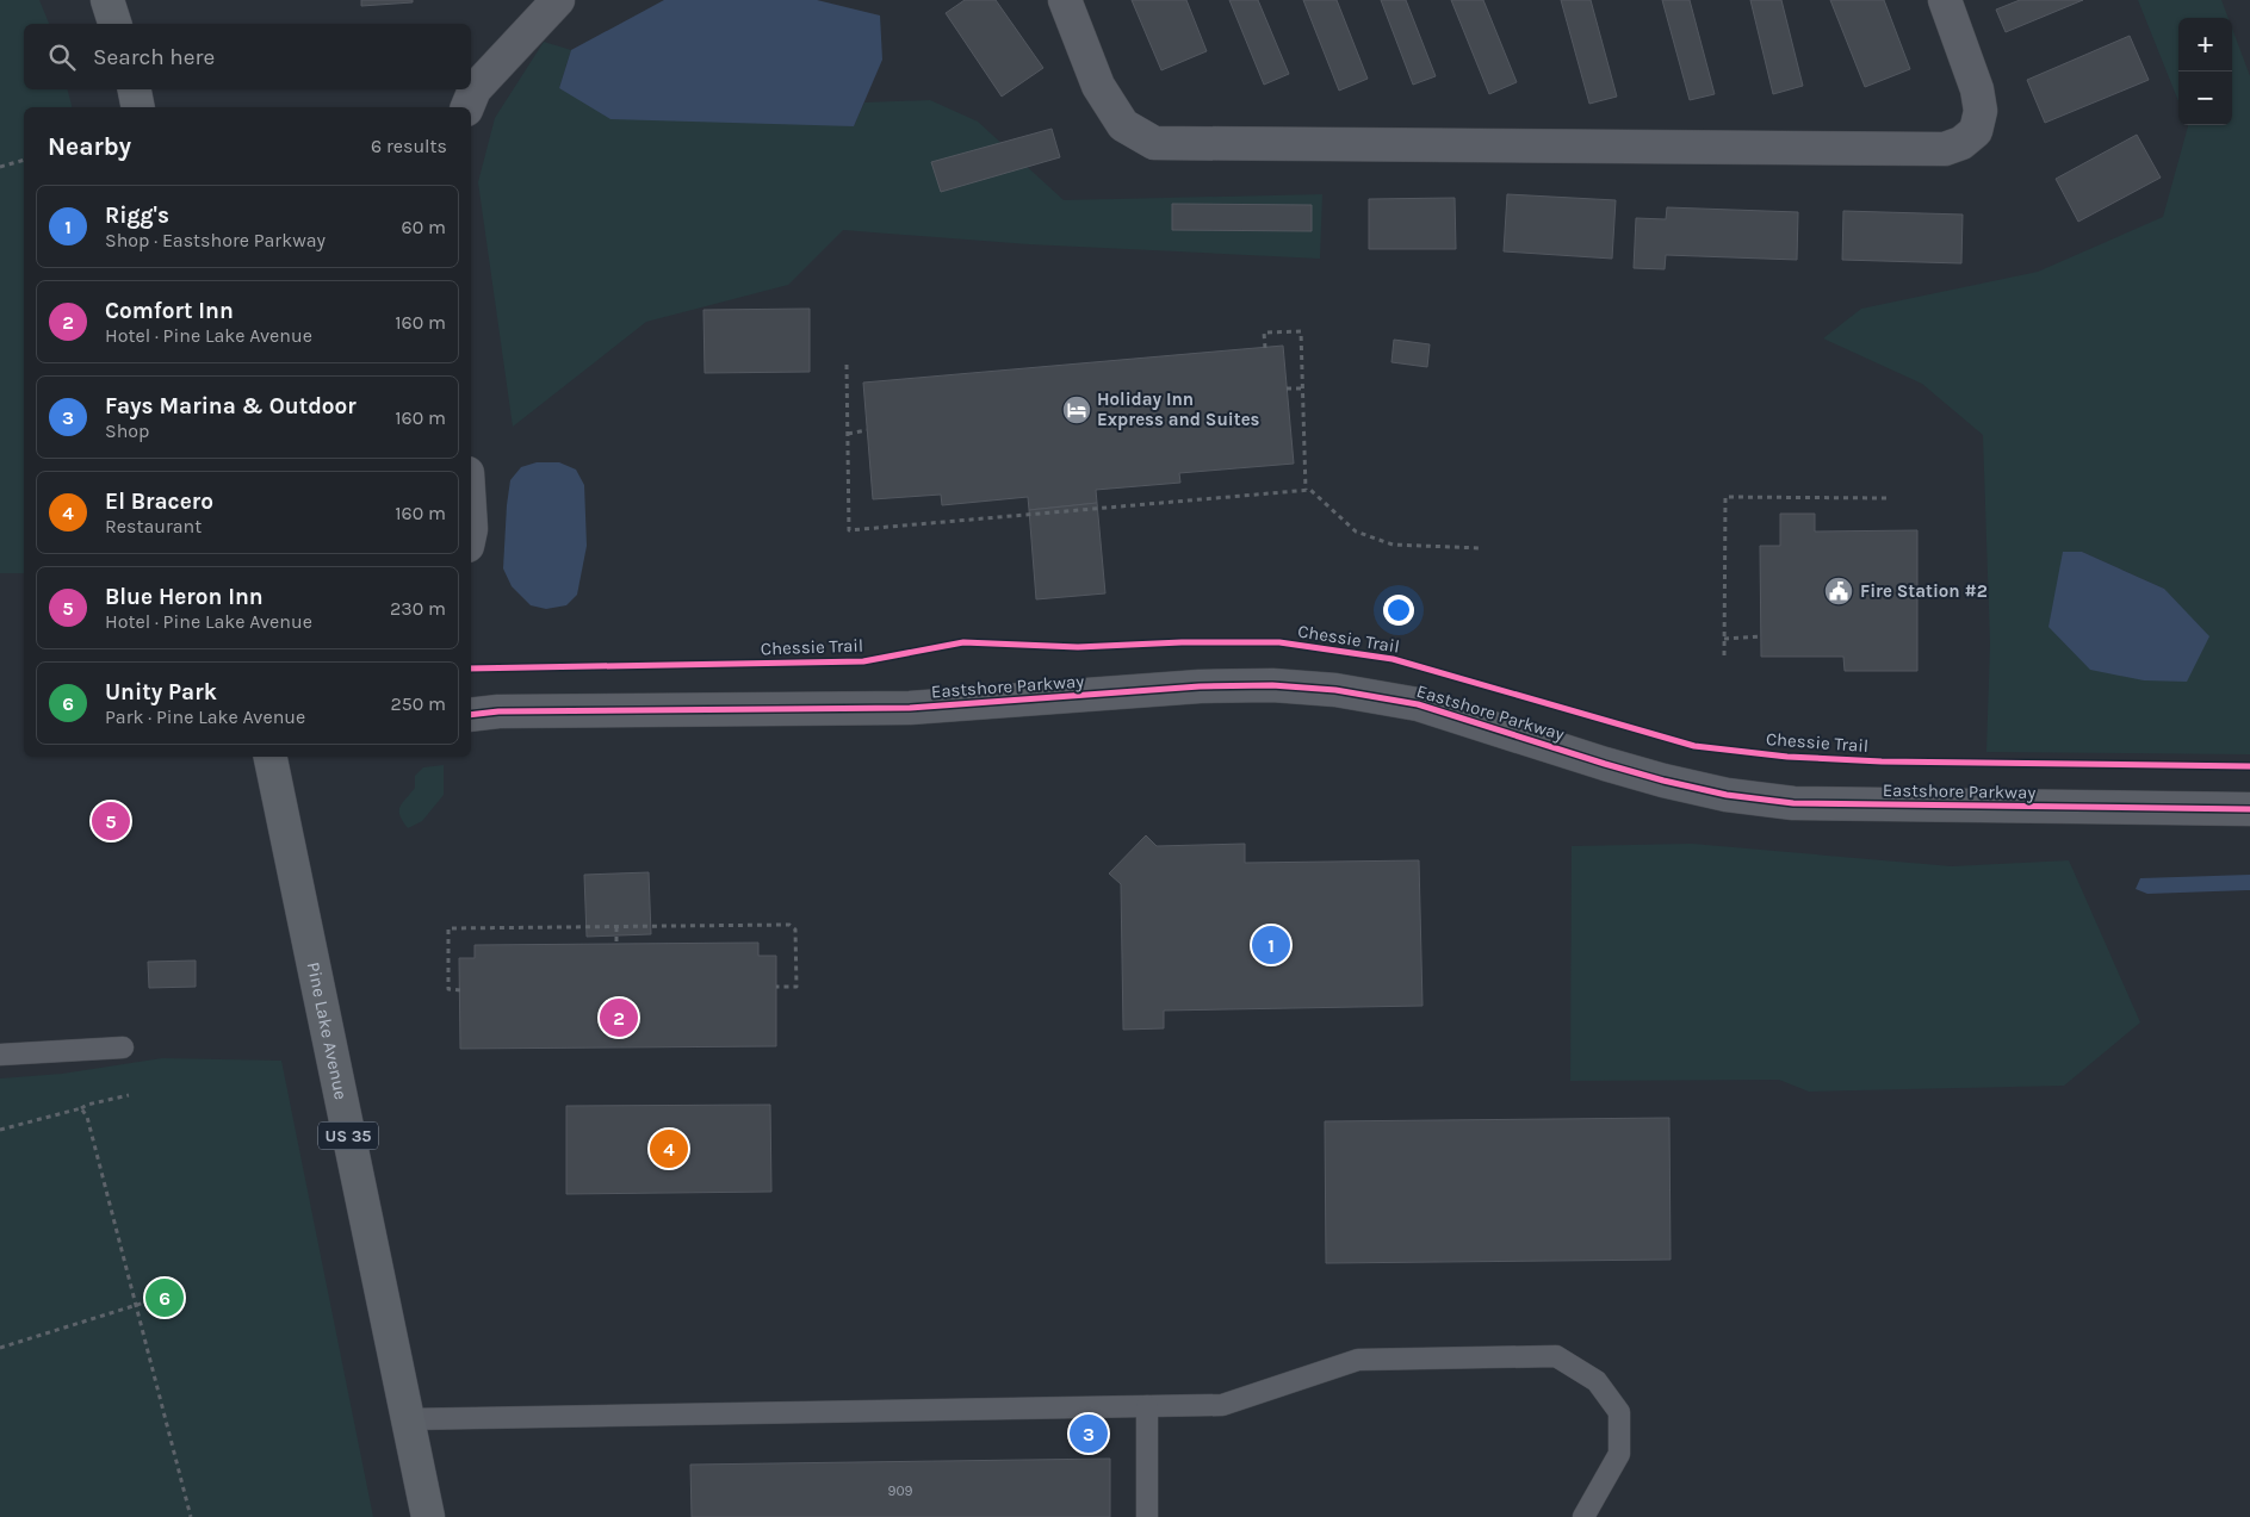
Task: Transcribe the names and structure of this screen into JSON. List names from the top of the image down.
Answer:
{
  "streets": {
    "main road": ["Pine Lake Avenue", "US 35"],
    "street": ["Eastshore Parkway"],
    "cycle path": ["Chessie Trail"]
  },
  "places": {
    "hotel": ["Holiday Inn Express and Suites"],
    "public building": ["Fire Station #2"]
  },
  "house_numbers": ["909"],
  "page": {
    "map_buttons": ["+", "−"],
    "search": "Search here",
    "heading": ["Nearby", "6 results"],
    "list": [
      {
        "mark": "1",
        "name": "Rigg's",
        "note": "Shop · Eastshore Parkway",
        "value": "60 m"
      },
      {
        "mark": "2",
        "name": "Comfort Inn",
        "note": "Hotel · Pine Lake Avenue",
        "value": "160 m"
      },
      {
        "mark": "3",
        "name": "Fays Marina & Outdoor",
        "note": "Shop",
        "value": "160 m"
      },
      {
        "mark": "4",
        "name": "El Bracero",
        "note": "Restaurant",
        "value": "160 m"
      },
      {
        "mark": "5",
        "name": "Blue Heron Inn",
        "note": "Hotel · Pine Lake Avenue",
        "value": "230 m"
      },
      {
        "mark": "6",
        "name": "Unity Park",
        "note": "Park · Pine Lake Avenue",
        "value": "250 m"
      }
    ],
    "pins": [
      "5",
      "1",
      "2",
      "4",
      "6",
      "3"
    ]
  }
}
